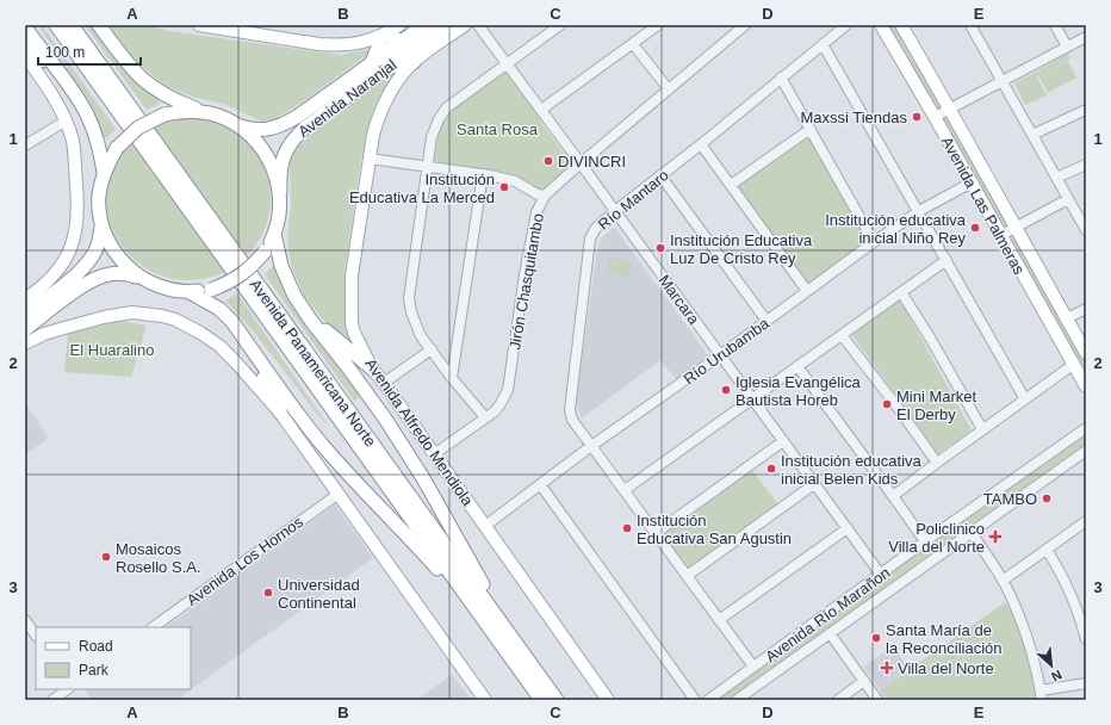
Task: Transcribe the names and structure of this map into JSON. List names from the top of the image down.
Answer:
{
  "streets": {
    "highway": ["Avenida Naranjal", "Avenida Panamericana Norte"],
    "main road": ["Avenida Las Palmeras", "Avenida Alfredo Mendiola"],
    "street": [
      "Río Mantaro",
      "Jirón Chasquitambo",
      "Marcara",
      "Río Urubamba",
      "Avenida Los Hornos",
      "Avenida Río Marañon"
    ]
  },
  "crossings": [
    ["Avenida Naranjal", "Avenida Alfredo Mendiola"],
    ["Río Mantaro", "Marcara"],
    ["Río Mantaro", "Río Urubamba"],
    ["Río Mantaro", "Avenida Río Marañon"],
    ["Avenida Las Palmeras", "Río Urubamba"],
    ["Jirón Chasquitambo", "Marcara"],
    ["Jirón Chasquitambo", "Avenida Alfredo Mendiola"],
    ["Marcara", "Río Urubamba"],
    ["Marcara", "Avenida Río Marañon"],
    ["Río Urubamba", "Avenida Alfredo Mendiola"]
  ],
  "parks": ["Santa Rosa", "El Huaralino"],
  "places": {
    "other": [
      "Maxssi Tiendas",
      "DIVINCRI",
      "Institución Educativa La Merced",
      "Institución educativa inicial Niño Rey",
      "Institución Educativa Luz De Cristo Rey",
      "Iglesia Evangélica Bautista Horeb",
      "Mini Market El Derby",
      "Institución educativa inicial Belen Kids",
      "TAMBO",
      "Institución Educativa San Agustin",
      "Mosaicos Rosello S.A.",
      "Universidad Continental",
      "Santa María de la Reconciliación"
    ],
    "health": ["Policlinico Villa del Norte", "Villa del Norte"]
  },
  "legend": ["Road", "Park"],
  "scale_bar": "100 m",
  "north": "bottom right",
  "grid": {
    "columns": [
      "A",
      "B",
      "C",
      "D",
      "E"
    ],
    "rows": ["1", "2", "3"]
  }
}
